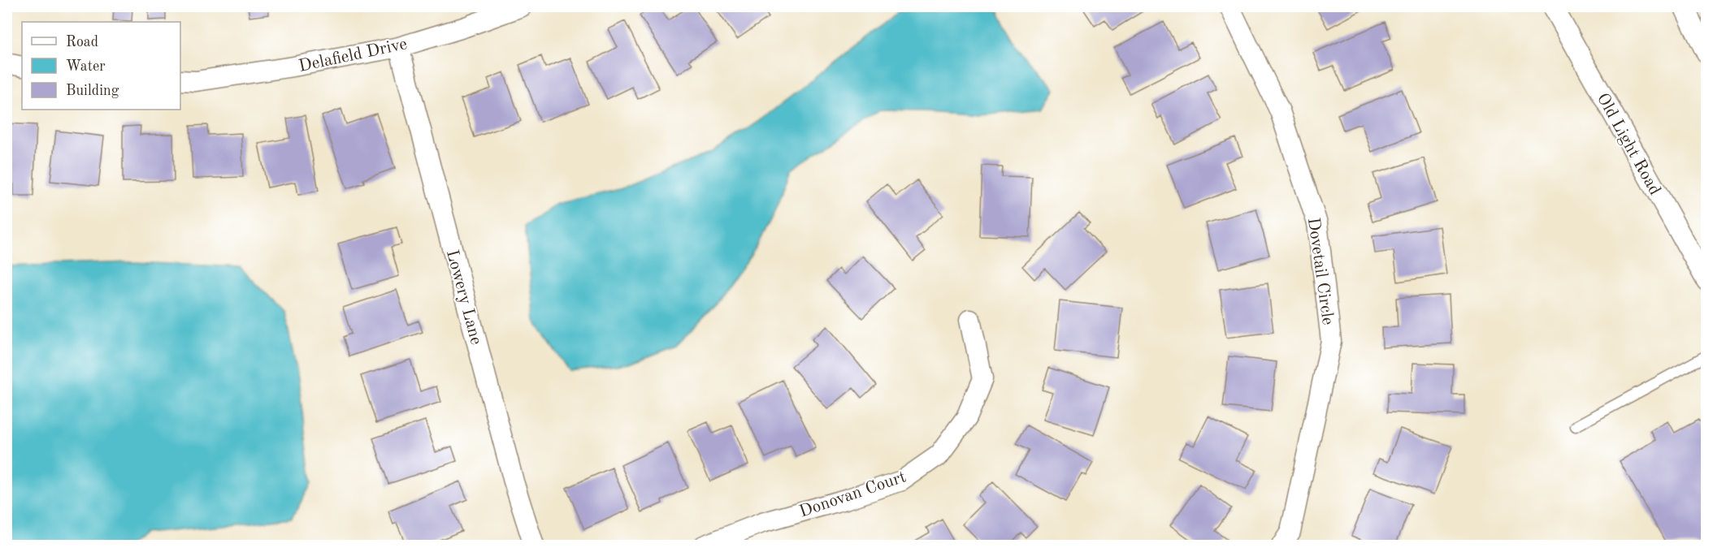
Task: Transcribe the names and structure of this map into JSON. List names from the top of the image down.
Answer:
{
  "streets": {
    "street": [
      "Delafield Drive",
      "Old Light Road",
      "Dovetail Circle",
      "Lowery Lane",
      "Donovan Court"
    ]
  },
  "crossings": [
    ["Delafield Drive", "Lowery Lane"]
  ],
  "legend": ["Road", "Water", "Building"]
}
